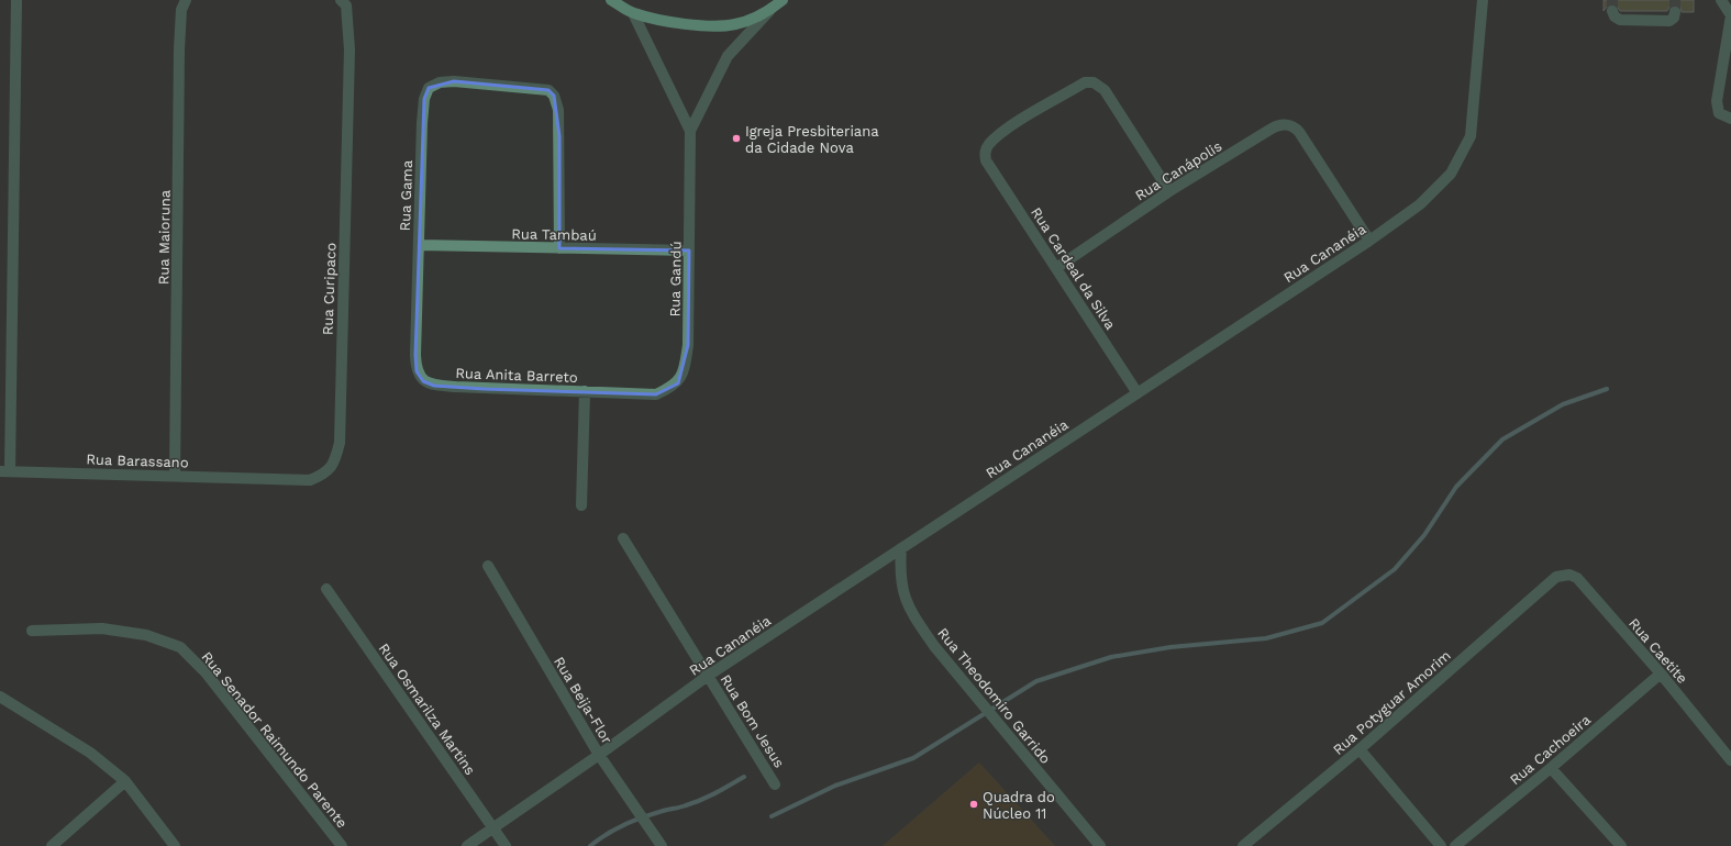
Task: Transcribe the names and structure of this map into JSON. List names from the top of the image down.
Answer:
{
  "streets": {
    "street": [
      "Rua Canápolis",
      "Rua Gama",
      "Rua Tambaú",
      "Rua Maioruna",
      "Rua Cananéia",
      "Rua Cardeal da Silva",
      "Rua Gandú",
      "Rua Curipaco",
      "Rua Anita Barreto",
      "Rua Barassano",
      "Rua Caetite",
      "Rua Theodomiro Garrido",
      "Rua Beija-Flor",
      "Rua Potyguar Amorim",
      "Rua Osmarilza Martins",
      "Rua Bom Jesus",
      "Rua Senador Raimundo Parente",
      "Rua Cachoeira"
    ]
  },
  "crossings": [
    ["Rua Canápolis", "Rua Cananéia"],
    ["Rua Canápolis", "Rua Cardeal da Silva"],
    ["Rua Gama", "Rua Tambaú"],
    ["Rua Gama", "Rua Anita Barreto"],
    ["Rua Tambaú", "Rua Gandú"],
    ["Rua Maioruna", "Rua Barassano"],
    ["Rua Cananéia", "Rua Cardeal da Silva"],
    ["Rua Cananéia", "Rua Theodomiro Garrido"],
    ["Rua Cananéia", "Rua Beija-Flor"],
    ["Rua Cananéia", "Rua Osmarilza Martins"],
    ["Rua Cananéia", "Rua Bom Jesus"],
    ["Rua Gandú", "Rua Anita Barreto"],
    ["Rua Curipaco", "Rua Barassano"],
    ["Rua Caetite", "Rua Potyguar Amorim"],
    ["Rua Caetite", "Rua Cachoeira"]
  ],
  "places": ["Igreja Presbiteriana da Cidade Nova", "Quadra do Núcleo 11"]
}
